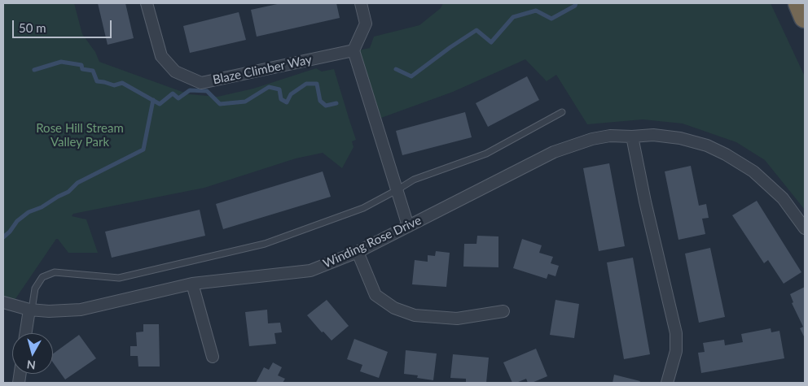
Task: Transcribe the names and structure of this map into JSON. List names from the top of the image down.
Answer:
{
  "streets": {
    "street": ["Blaze Climber Way", "Winding Rose Drive"]
  },
  "parks": ["Rose Hill Stream Valley Park"],
  "scale_bar": "50 m",
  "north": "bottom"
}
